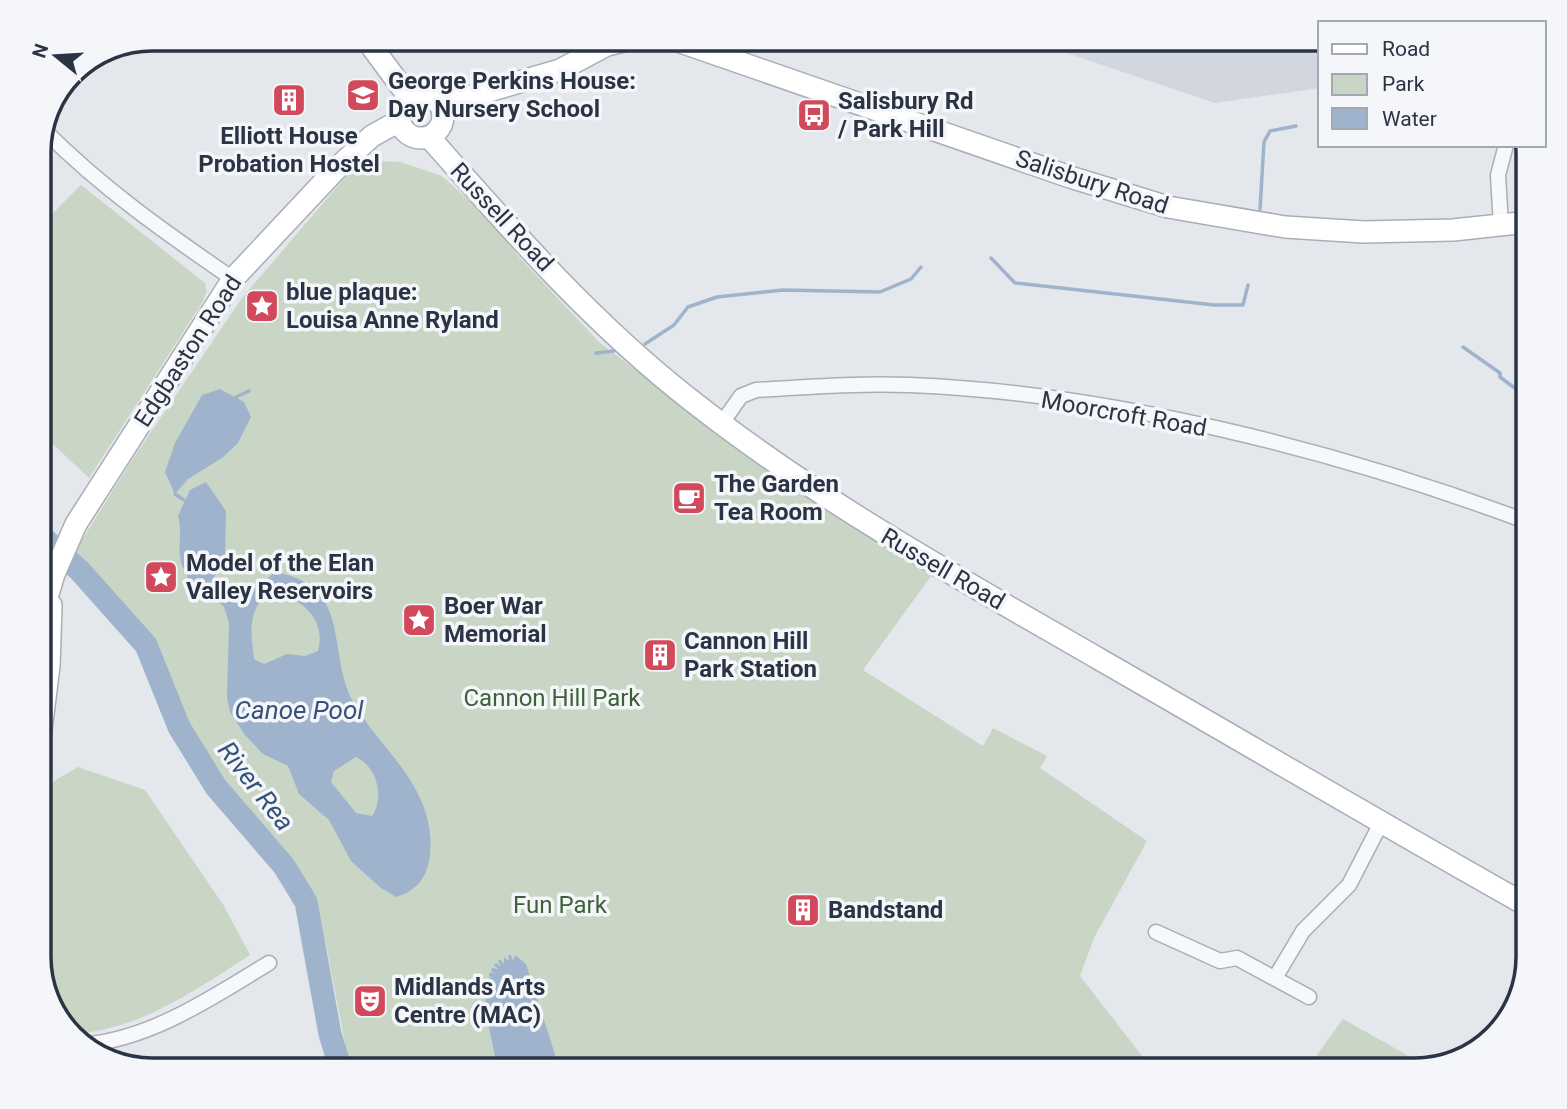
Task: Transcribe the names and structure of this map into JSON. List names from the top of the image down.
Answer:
{
  "streets": {
    "main road": ["Salisbury Road", "Russell Road", "Edgbaston Road"],
    "street": ["Moorcroft Road"]
  },
  "crossings": [
    ["Russell Road", "Edgbaston Road"],
    ["Russell Road", "Moorcroft Road"]
  ],
  "water": ["Canoe Pool", "River Rea"],
  "parks": ["Cannon Hill Park", "Fun Park"],
  "places": {
    "school or university": ["George Perkins House: Day Nursery School"],
    "building": ["Elliott House Probation Hostel", "Cannon Hill Park Station", "Bandstand"],
    "bus stop": ["Salisbury Rd / Park Hill"],
    "place": ["blue plaque: Louisa Anne Ryland", "Model of the Elan Valley Reservoirs", "Boer War Memorial"],
    "cafe": ["The Garden Tea Room"],
    "theatre": ["Midlands Arts Centre (MAC)"]
  },
  "legend": ["Road", "Park", "Water"],
  "north": "left"
}
